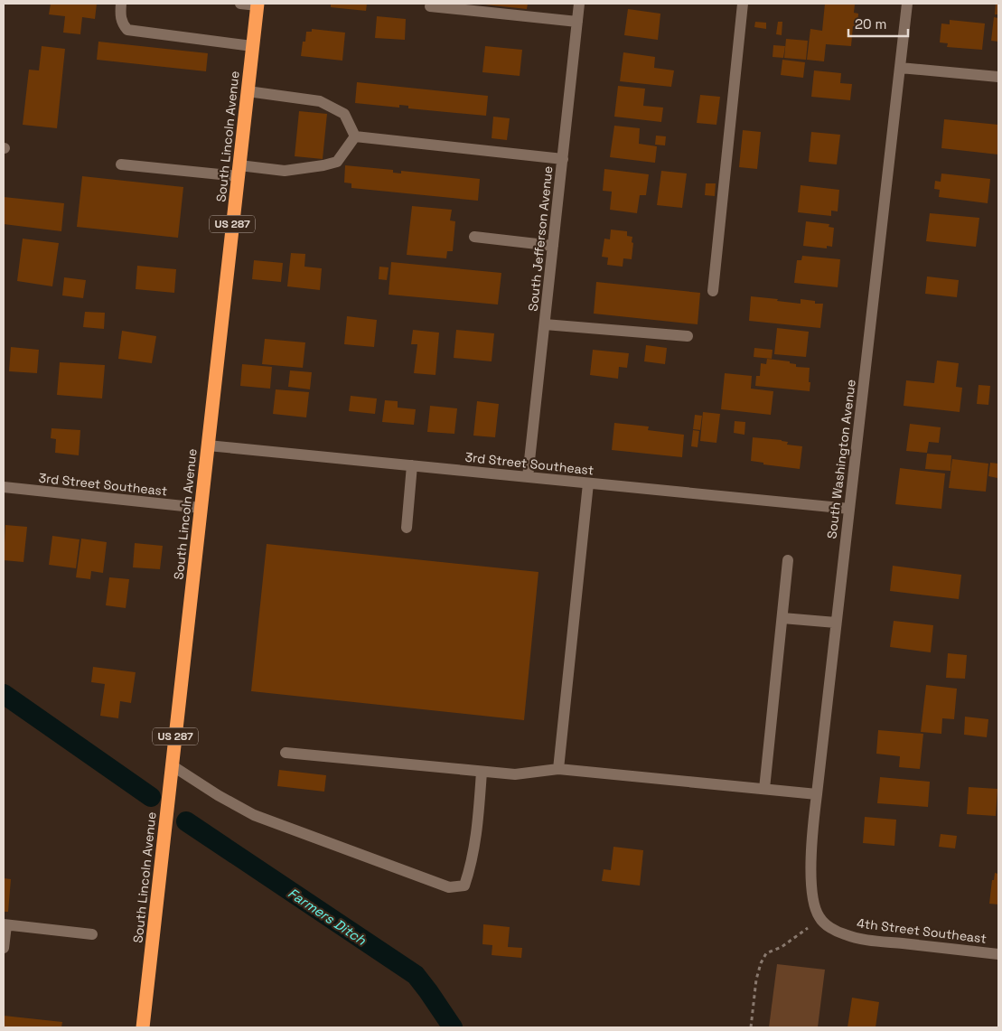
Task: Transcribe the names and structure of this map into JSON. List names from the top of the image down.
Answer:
{
  "streets": {
    "highway": ["South Lincoln Avenue", "US 287"],
    "street": [
      "South Jefferson Avenue",
      "South Washington Avenue",
      "3rd Street Southeast",
      "4th Street Southeast"
    ]
  },
  "crossings": [
    ["South Lincoln Avenue", "3rd Street Southeast"],
    ["South Jefferson Avenue", "3rd Street Southeast"],
    ["South Washington Avenue", "3rd Street Southeast"],
    ["South Washington Avenue", "4th Street Southeast"]
  ],
  "water": ["Farmers Ditch"],
  "scale_bar": "20 m"
}
